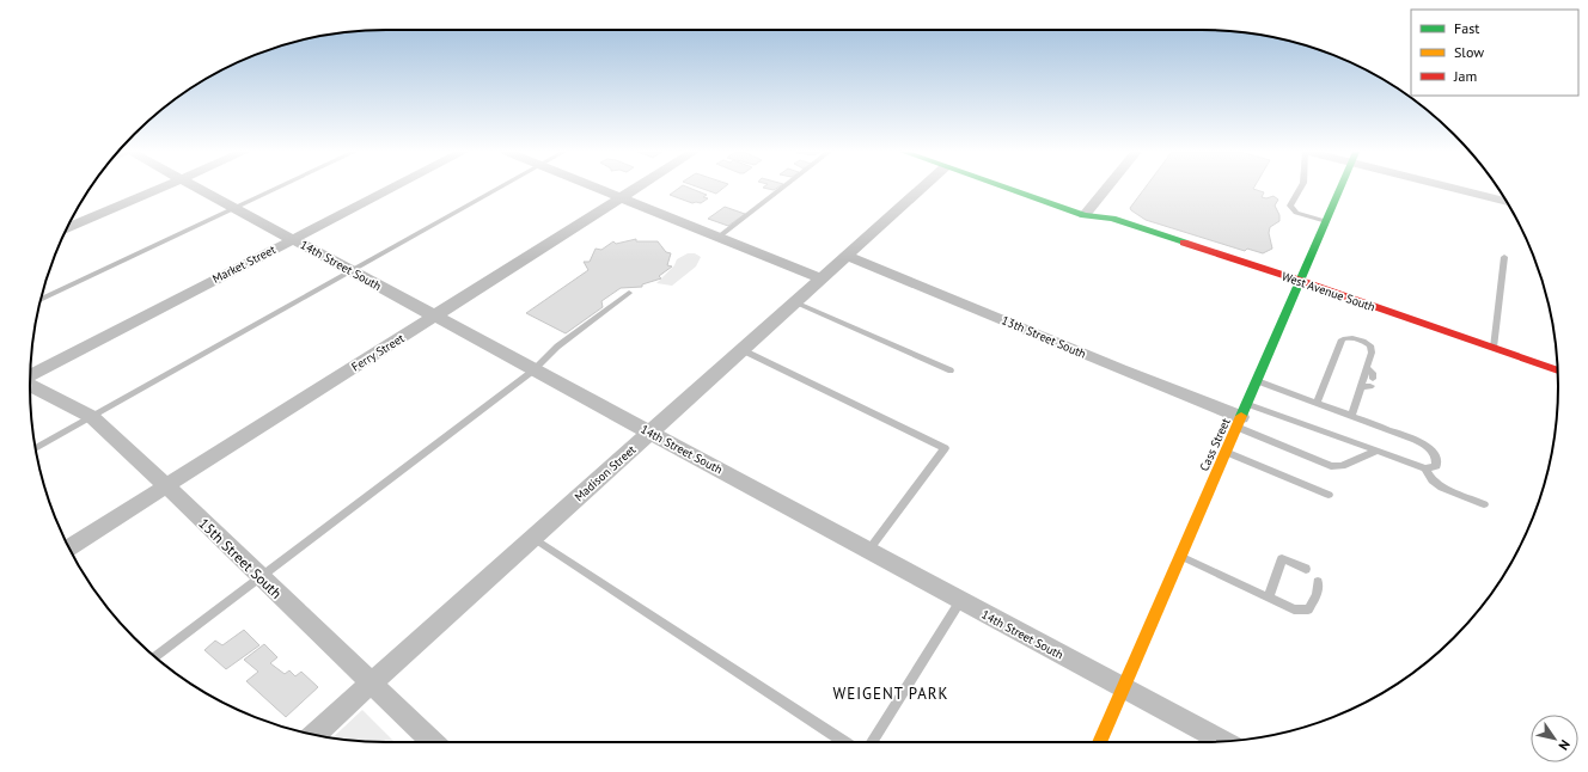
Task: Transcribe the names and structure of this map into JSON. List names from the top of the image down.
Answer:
{
  "streets": {
    "street": [
      "Market Street",
      "14th Street South",
      "West Avenue South",
      "13th Street South",
      "Ferry Street",
      "Cass Street",
      "Madison Street",
      "15th Street South"
    ]
  },
  "crossings": [
    ["Market Street", "14th Street South"],
    ["14th Street South", "Ferry Street"],
    ["14th Street South", "Cass Street"],
    ["14th Street South", "Madison Street"],
    ["West Avenue South", "Cass Street"],
    ["13th Street South", "Cass Street"],
    ["13th Street South", "Madison Street"],
    ["Ferry Street", "15th Street South"],
    ["Madison Street", "15th Street South"]
  ],
  "districts": ["WEIGENT PARK"],
  "legend": ["Fast", "Slow", "Jam"],
  "north": "bottom right"
}
